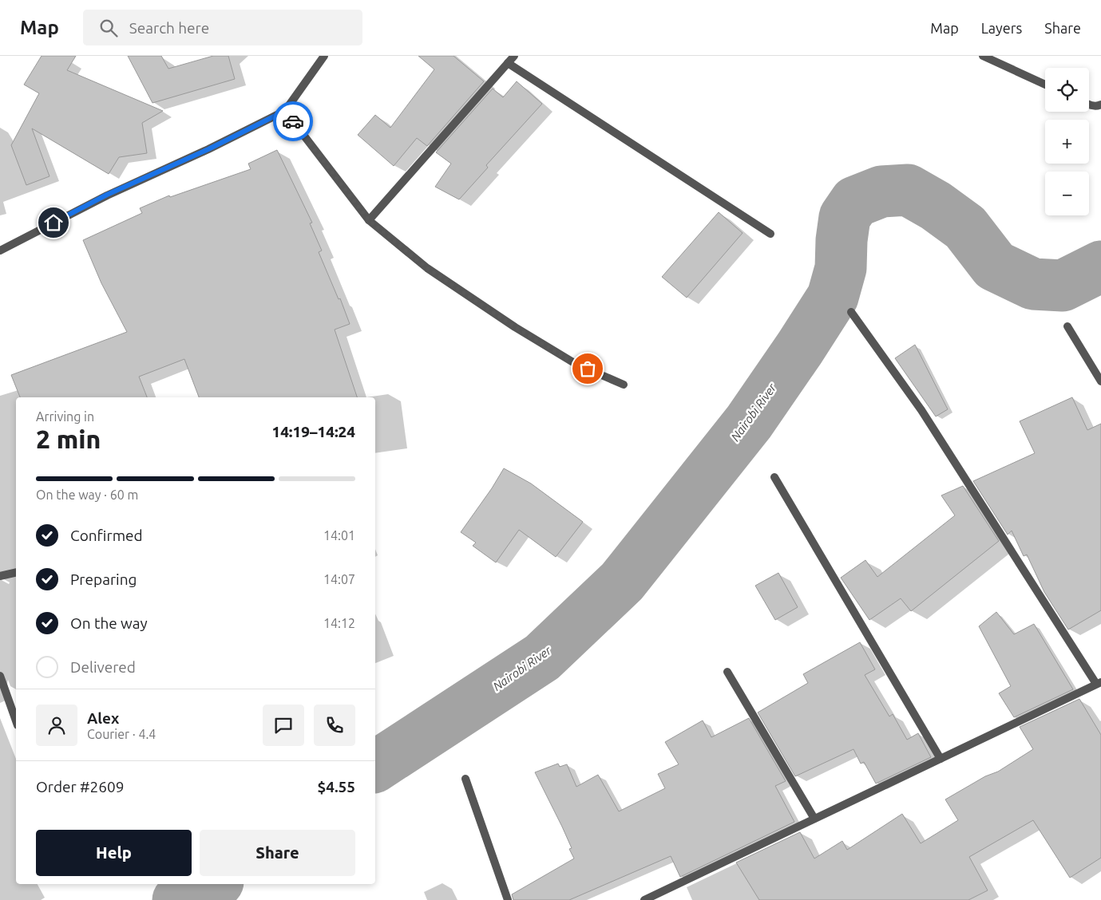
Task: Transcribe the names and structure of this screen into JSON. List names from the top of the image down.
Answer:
{
  "water": ["Nairobi River"],
  "page": {
    "header": "Map",
    "search": "Search here",
    "nav": ["Map", "Layers", "Share"],
    "map_buttons": ["+", "−"],
    "heading": ["2 min", "Arriving in", "14:19–14:24"],
    "panel": [
      "Alex",
      "Courier · 4.4",
      "Order #2609",
      "$4.55"
    ],
    "bar": "On the way · 60 m",
    "list": [
      ["Confirmed", "14:01"],
      ["Preparing", "14:07"],
      ["On the way", "14:12"],
      "Delivered"
    ],
    "buttons": ["Help", "Share"]
  }
}
